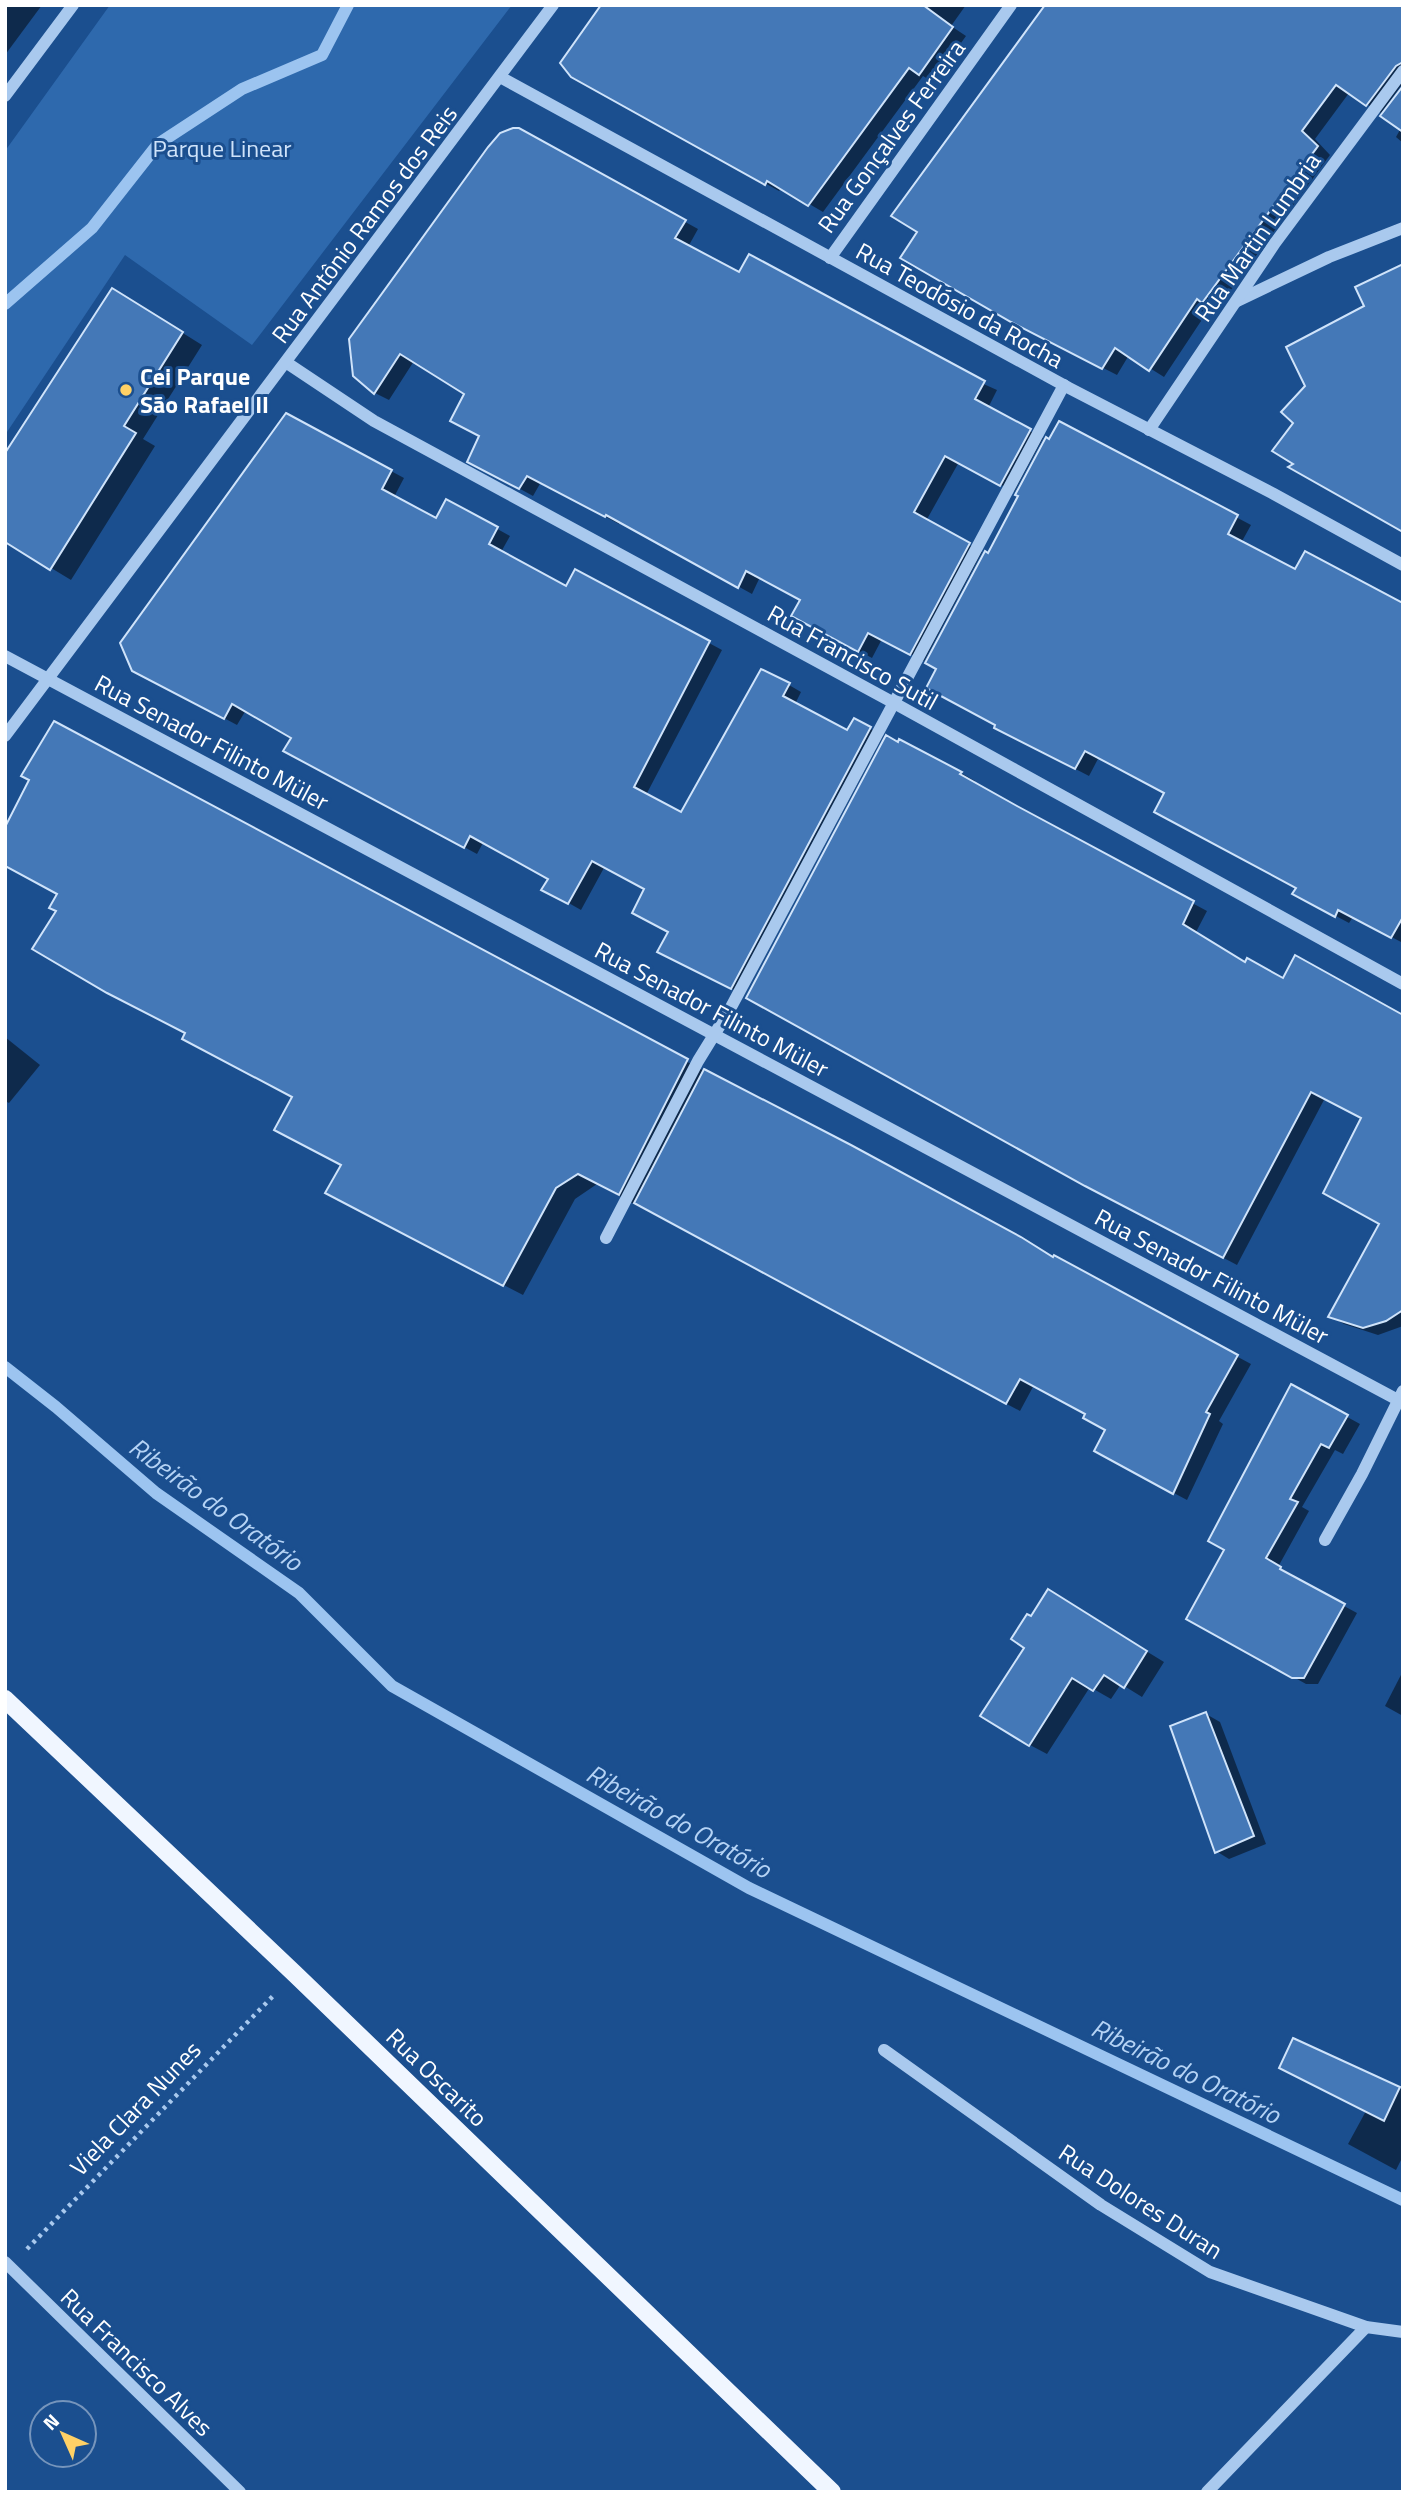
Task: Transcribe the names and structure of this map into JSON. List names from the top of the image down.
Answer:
{
  "streets": {
    "main road": ["Rua Oscarito"],
    "street": [
      "Rua Gonçalves Ferreira",
      "Rua Antônio Ramos dos Reis",
      "Rua Martin Lumbria",
      "Rua Teodósio da Rocha",
      "Rua Francisco Sutil",
      "Rua Senador Filinto Müler",
      "Rua Dolores Duran",
      "Rua Francisco Alves"
    ],
    "path": ["Viela Clara Nunes"]
  },
  "crossings": [
    ["Rua Gonçalves Ferreira", "Rua Teodósio da Rocha"],
    ["Rua Antônio Ramos dos Reis", "Rua Teodósio da Rocha"],
    ["Rua Antônio Ramos dos Reis", "Rua Francisco Sutil"],
    ["Rua Antônio Ramos dos Reis", "Rua Senador Filinto Müler"],
    ["Rua Martin Lumbria", "Rua Teodósio da Rocha"],
    ["Rua Oscarito", "Viela Clara Nunes"],
    ["Viela Clara Nunes", "Rua Francisco Alves"]
  ],
  "water": ["Ribeirão do Oratório"],
  "parks": ["Parque Linear"],
  "places": ["Cei Parque São Rafael II"],
  "north": "top left"
}
